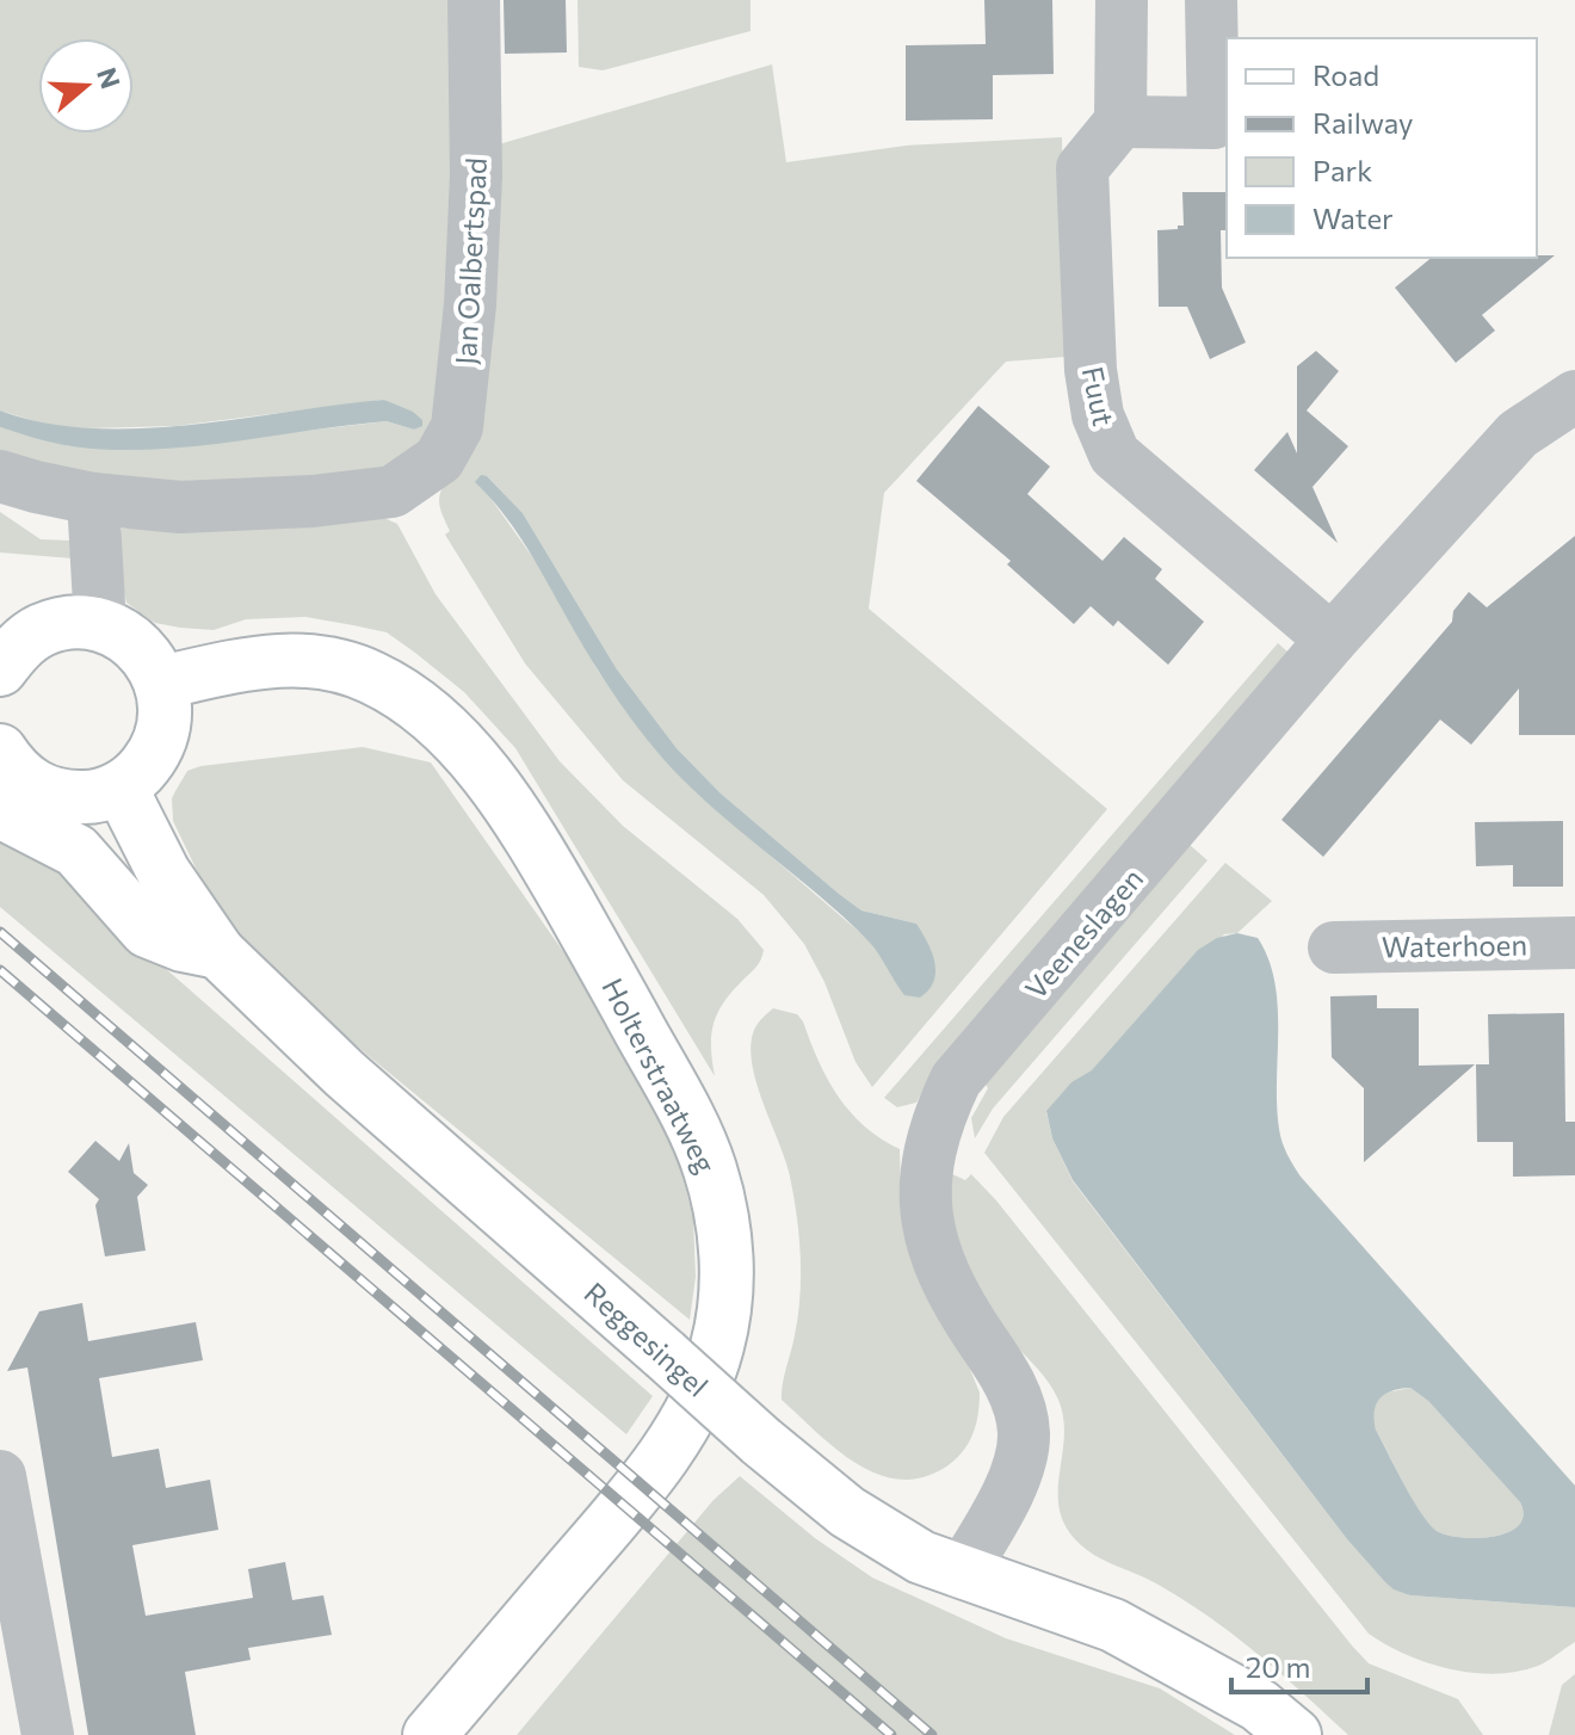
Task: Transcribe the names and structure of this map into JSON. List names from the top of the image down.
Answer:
{
  "streets": {
    "main road": ["Holterstraatweg", "Reggesingel"],
    "street": [
      "Jan Oalbertspad",
      "Fuut",
      "Veeneslagen",
      "Waterhoen"
    ]
  },
  "crossings": [
    ["Fuut", "Veeneslagen"],
    ["Veeneslagen", "Reggesingel"]
  ],
  "legend": [
    "Road",
    "Railway",
    "Park",
    "Water"
  ],
  "scale_bar": "20 m",
  "north": "right"
}
